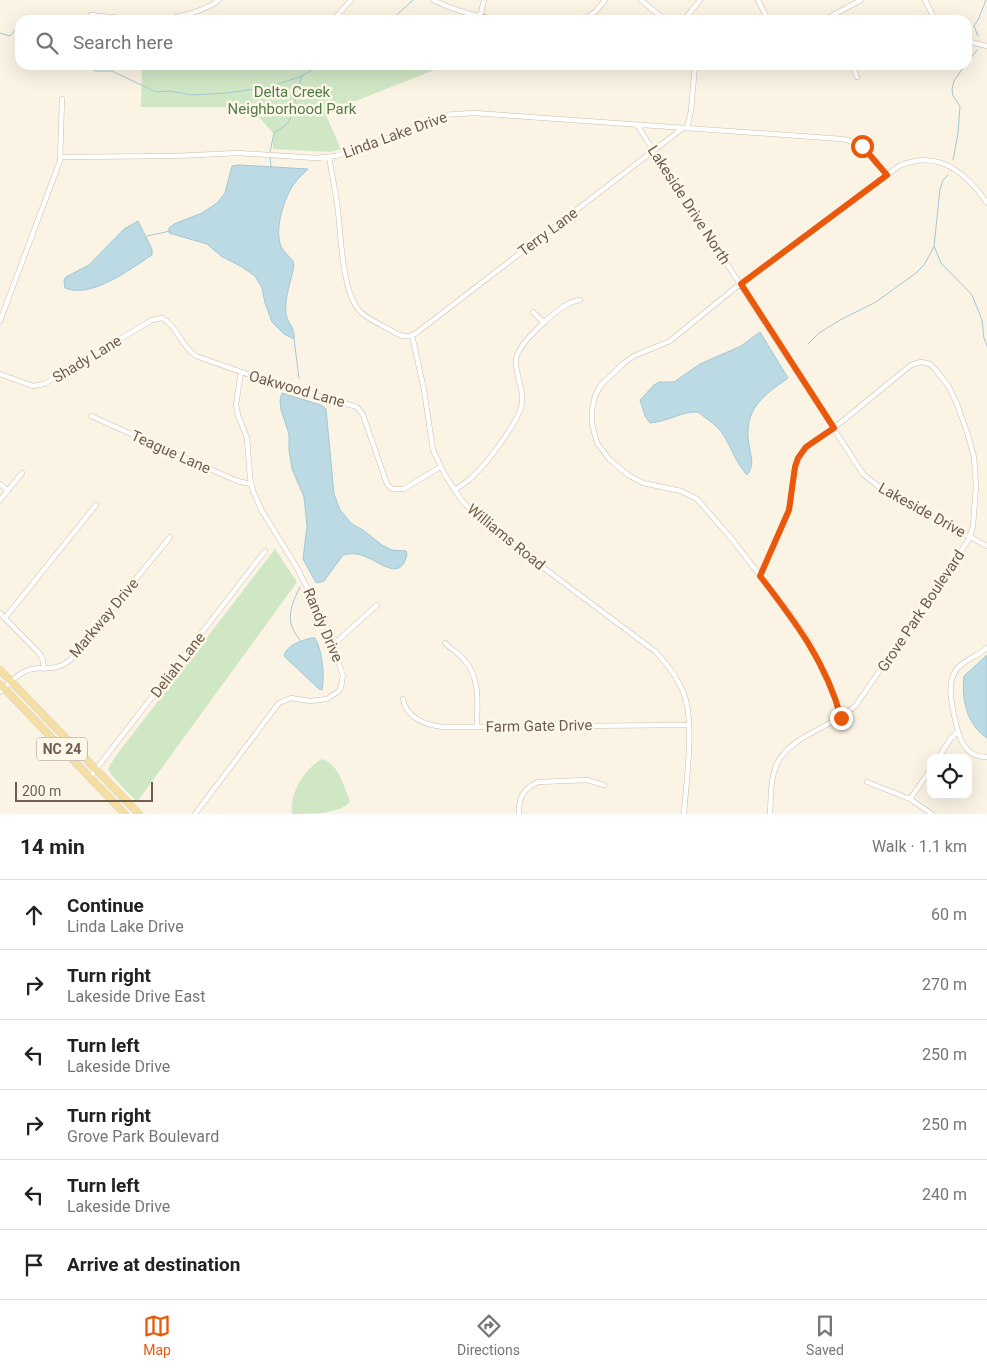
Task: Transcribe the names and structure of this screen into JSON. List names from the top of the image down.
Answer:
{
  "streets": {
    "main road": ["NC 24"],
    "street": [
      "Linda Lake Drive",
      "Lakeside Drive North",
      "Terry Lane",
      "Shady Lane",
      "Oakwood Lane",
      "Teague Lane",
      "Lakeside Drive",
      "Williams Road",
      "Grove Park Boulevard",
      "Markway Drive",
      "Randy Drive",
      "Deliah Lane",
      "Farm Gate Drive"
    ]
  },
  "crossings": [
    ["Linda Lake Drive", "Lakeside Drive North"],
    ["Linda Lake Drive", "Terry Lane"],
    ["Lakeside Drive North", "Terry Lane"],
    ["Lakeside Drive North", "Lakeside Drive"],
    ["Terry Lane", "Williams Road"],
    ["Shady Lane", "Oakwood Lane"],
    ["Oakwood Lane", "Williams Road"],
    ["Oakwood Lane", "Randy Drive"],
    ["Teague Lane", "Randy Drive"],
    ["Lakeside Drive", "Grove Park Boulevard"],
    ["Williams Road", "Farm Gate Drive"],
    ["Markway Drive", "NC 24"],
    ["Deliah Lane", "NC 24"]
  ],
  "parks": ["Delta Creek Neighborhood Park"],
  "scale_bar": "200 m",
  "page": {
    "search": "Search here",
    "scale": "200 m",
    "heading": ["14 min", "Walk · 1.1 km"],
    "list": [
      ["Continue", "Linda Lake Drive", "60 m"],
      ["Turn right", "Lakeside Drive East", "270 m"],
      ["Turn left", "Lakeside Drive", "250 m"],
      ["Turn right", "Grove Park Boulevard", "250 m"],
      ["Turn left", "Lakeside Drive", "240 m"],
      "Arrive at destination"
    ],
    "nav": ["Map", "Directions", "Saved"]
  }
}
